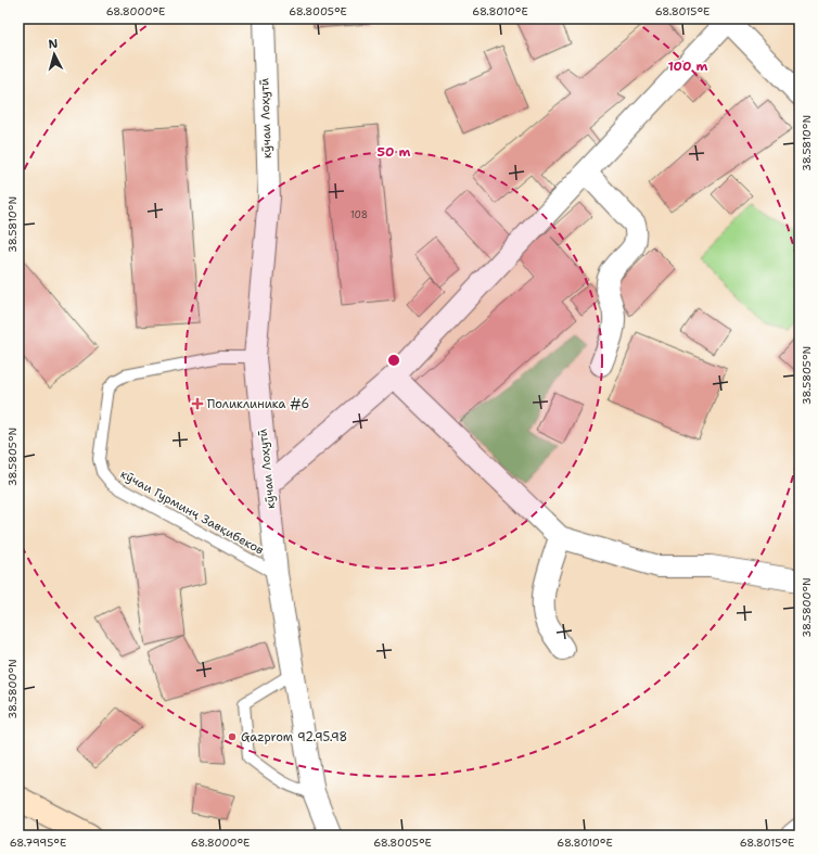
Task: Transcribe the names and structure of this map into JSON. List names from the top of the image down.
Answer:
{
  "streets": {
    "street": ["кӯчаи Лоҳутӣ"],
    "lane": ["кӯчаи Гурминҷ Завқибеков"]
  },
  "crossings": [
    ["кӯчаи Лоҳутӣ", "кӯчаи Гурминҷ Завқибеков"]
  ],
  "places": {
    "health": ["Поликлиника #6"],
    "other": ["Gazprom 92.95.98"]
  },
  "house_numbers": ["108"],
  "north": "top",
  "coordinates": [
    "68.8000°E",
    "68.8005°E",
    "68.8010°E",
    "68.8015°E",
    "38.5810°N",
    "38.5805°N",
    "38.5800°N",
    "68.7995°E"
  ],
  "rings": ["100 m", "50 m"]
}
